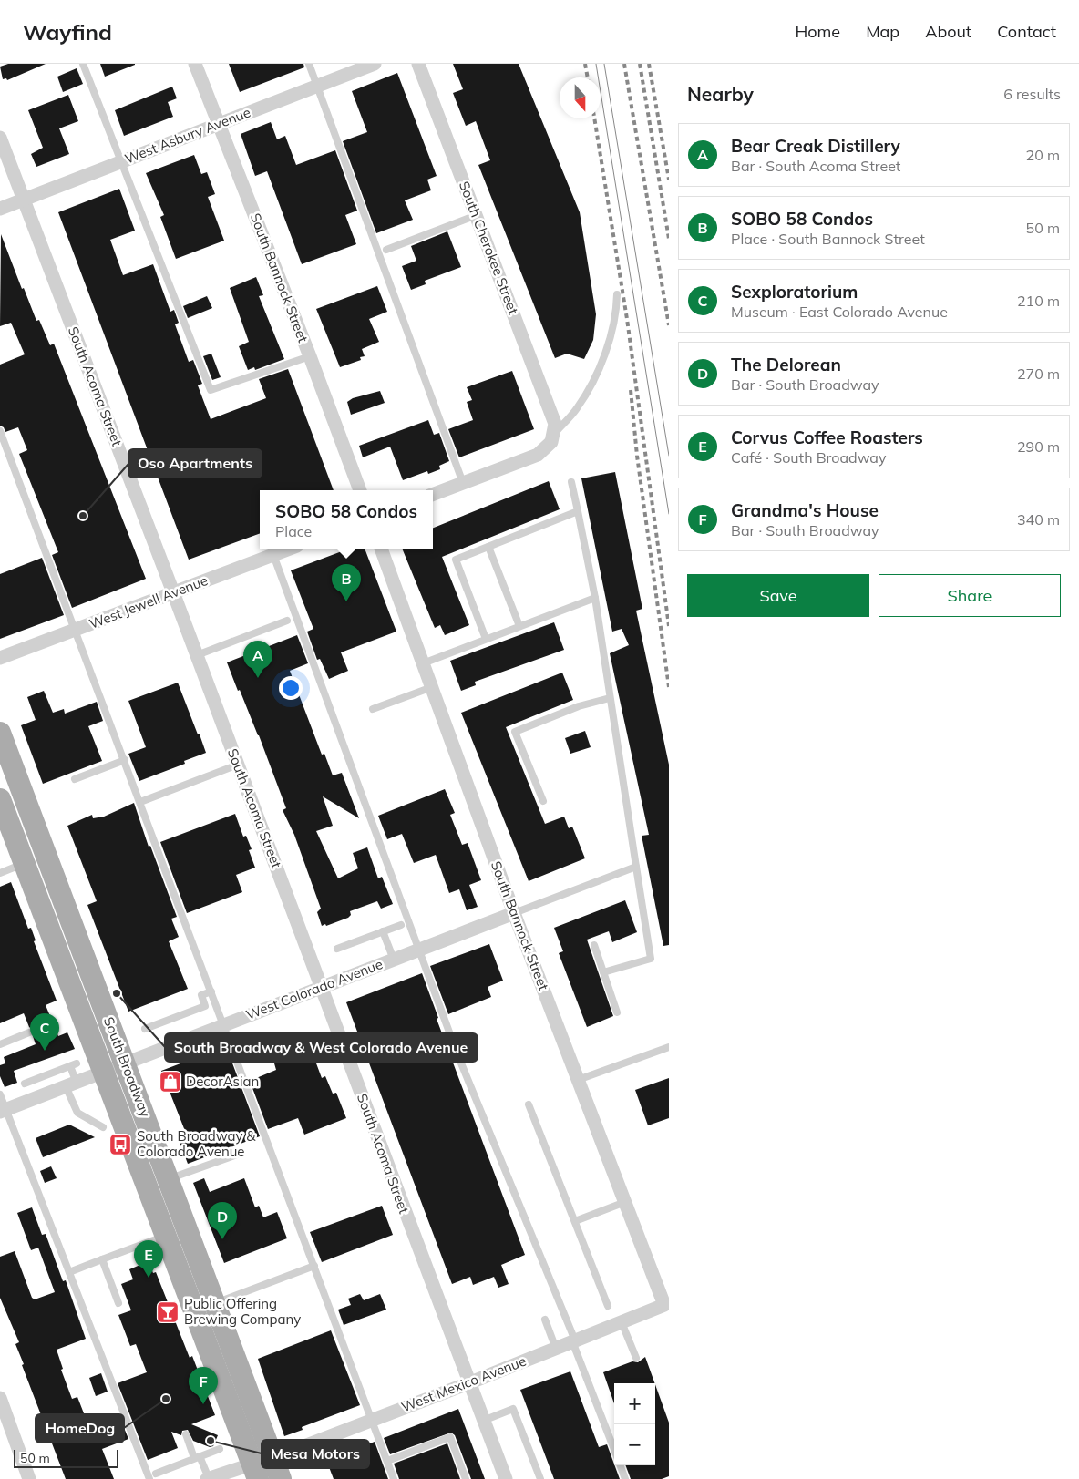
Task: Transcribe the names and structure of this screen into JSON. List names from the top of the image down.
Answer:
{
  "streets": {
    "main road": ["South Broadway"],
    "street": [
      "West Asbury Avenue",
      "South Cherokee Street",
      "South Bannock Street",
      "South Acoma Street",
      "West Jewell Avenue",
      "West Colorado Avenue",
      "West Mexico Avenue"
    ]
  },
  "crossings": [
    ["West Asbury Avenue", "South Bannock Street"],
    ["West Asbury Avenue", "South Acoma Street"],
    ["South Bannock Street", "West Colorado Avenue"],
    ["South Bannock Street", "West Mexico Avenue"],
    ["South Acoma Street", "West Jewell Avenue"],
    ["South Acoma Street", "West Colorado Avenue"],
    ["South Acoma Street", "West Mexico Avenue"],
    ["West Colorado Avenue", "South Broadway"],
    ["South Broadway", "West Mexico Avenue"]
  ],
  "places": {
    "other": [
      "Oso Apartments",
      "South Broadway & West Colorado Avenue",
      "HomeDog",
      "Mesa Motors"
    ],
    "shop": ["DecorAsian"],
    "bus stop": ["South Broadway & Colorado Avenue"],
    "bar": ["Public Offering Brewing Company"]
  },
  "scale_bar": "50 m",
  "north": "bottom",
  "page": {
    "header": "Wayfind",
    "nav": [
      "Home",
      "Map",
      "About",
      "Contact"
    ],
    "heading": ["Nearby", "6 results"],
    "list": [
      {
        "mark": "A",
        "name": "Bear Creak Distillery",
        "note": "Bar · South Acoma Street",
        "value": "20 m"
      },
      {
        "mark": "B",
        "name": "SOBO 58 Condos",
        "note": "Place · South Bannock Street",
        "value": "50 m"
      },
      {
        "mark": "C",
        "name": "Sexploratorium",
        "note": "Museum · East Colorado Avenue",
        "value": "210 m"
      },
      {
        "mark": "D",
        "name": "The Delorean",
        "note": "Bar · South Broadway",
        "value": "270 m"
      },
      {
        "mark": "E",
        "name": "Corvus Coffee Roasters",
        "note": "Café · South Broadway",
        "value": "290 m"
      },
      {
        "mark": "F",
        "name": "Grandma's House",
        "note": "Bar · South Broadway",
        "value": "340 m"
      }
    ],
    "popup": ["SOBO 58 Condos", "Place"],
    "buttons": ["Save", "Share"],
    "pins": [
      "B",
      "A",
      "C",
      "D",
      "E",
      "F"
    ],
    "map_buttons": ["+", "−"],
    "scale": "50 m"
  }
}
